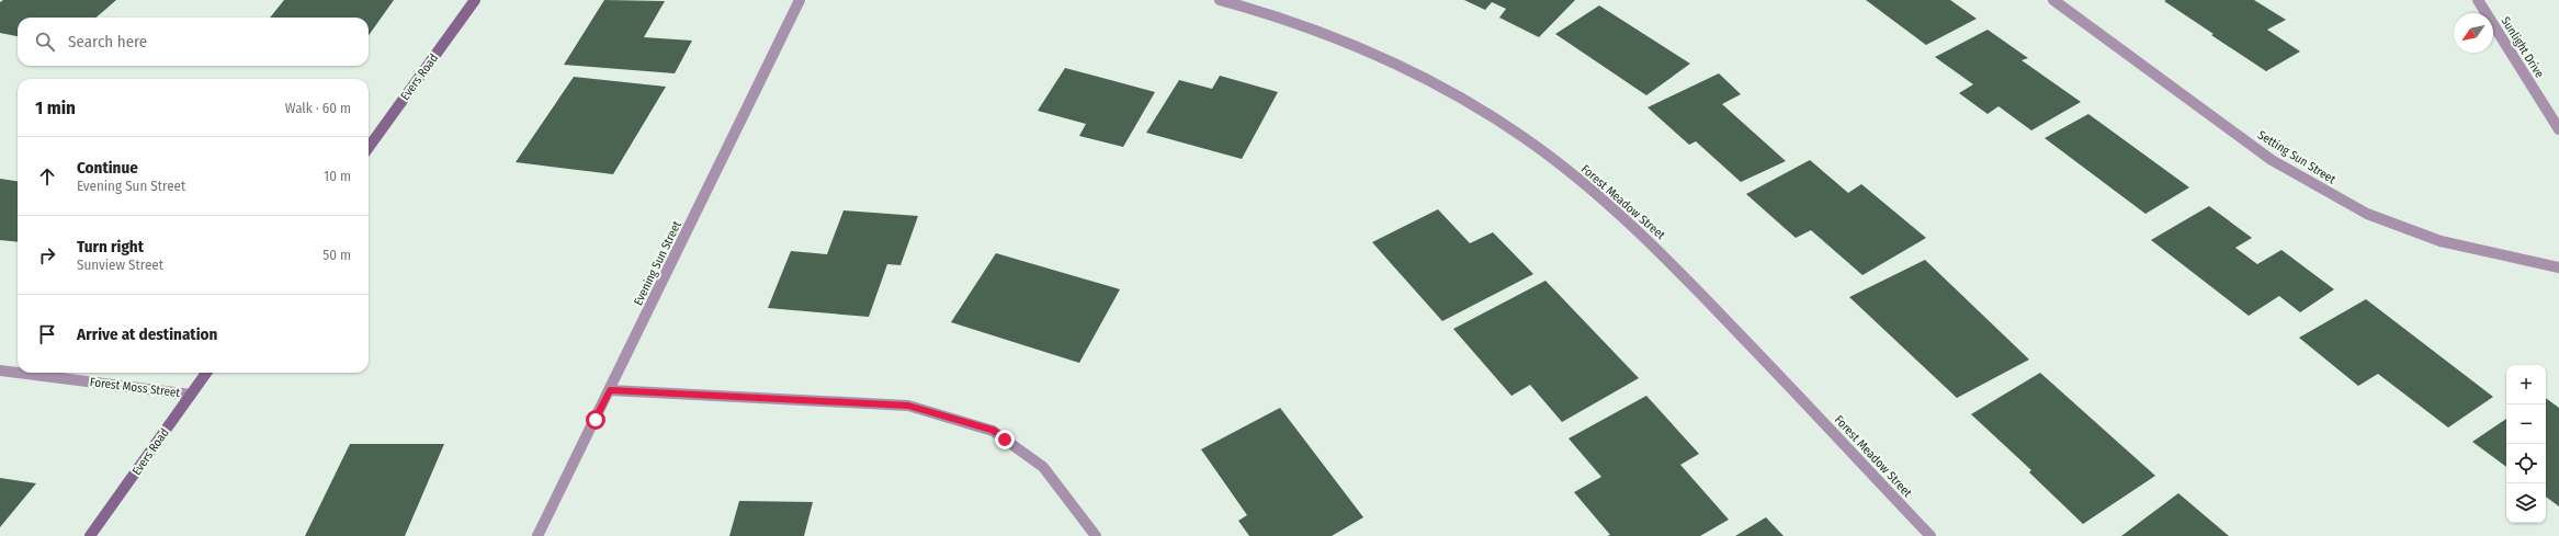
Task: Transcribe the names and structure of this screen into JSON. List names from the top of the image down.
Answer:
{
  "streets": {
    "main road": ["Evers Road"],
    "street": [
      "Sunlight Drive",
      "Setting Sun Street",
      "Forest Meadow Street",
      "Evening Sun Street",
      "Forest Moss Street"
    ]
  },
  "crossings": [
    ["Evers Road", "Forest Moss Street"]
  ],
  "north": "bottom left",
  "page": {
    "search": "Search here",
    "heading": ["1 min", "Walk · 60 m"],
    "list": [
      ["Continue", "Evening Sun Street", "10 m"],
      ["Turn right", "Sunview Street", "50 m"],
      "Arrive at destination"
    ],
    "map_buttons": ["+", "−"]
  }
}
